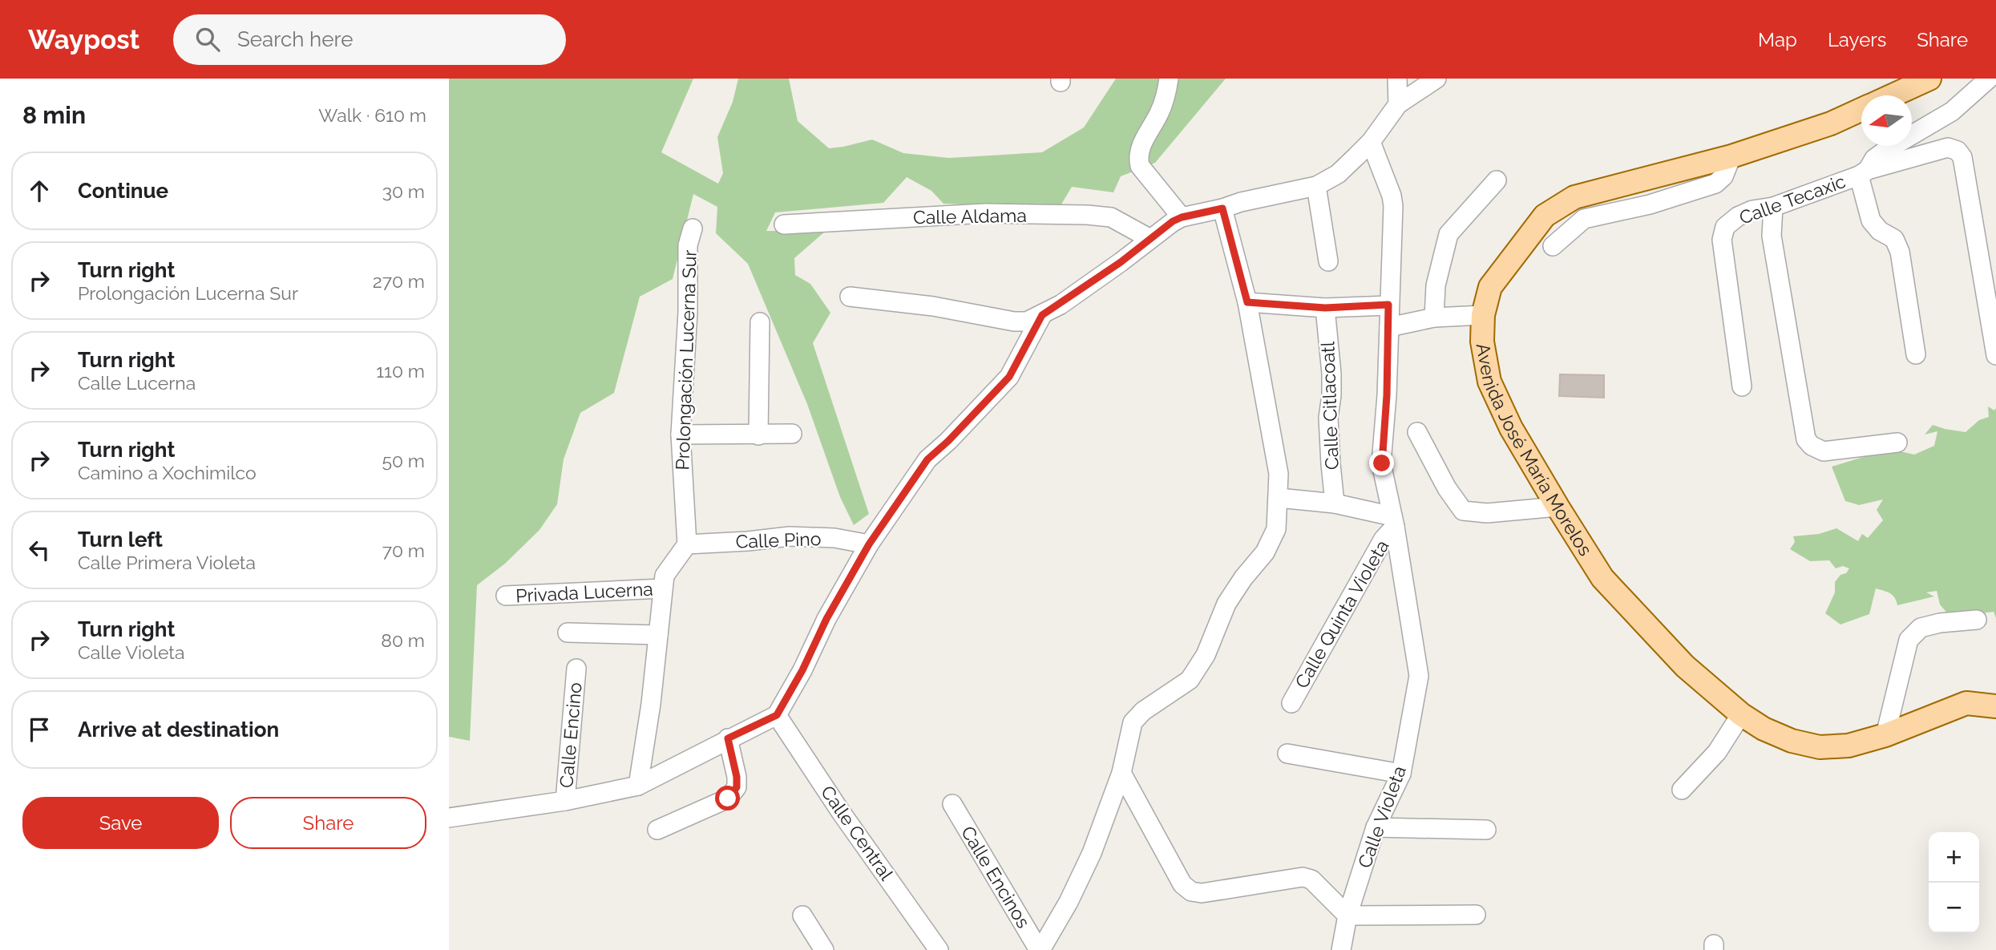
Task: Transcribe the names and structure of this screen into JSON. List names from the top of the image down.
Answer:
{
  "streets": {
    "main road": ["Avenida José María Morelos"],
    "street": [
      "Calle Tecaxic",
      "Calle Aldama",
      "Prolongación Lucerna Sur",
      "Calle Citlacoatl",
      "Calle Pino",
      "Privada Lucerna",
      "Calle Quinta Violeta",
      "Calle Encino",
      "Calle Violeta",
      "Calle Central",
      "Calle Encinos"
    ]
  },
  "crossings": [
    ["Prolongación Lucerna Sur", "Calle Pino"],
    ["Calle Quinta Violeta", "Calle Violeta"]
  ],
  "north": "left",
  "page": {
    "header": "Waypost",
    "search": "Search here",
    "nav": ["Map", "Layers", "Share"],
    "heading": ["8 min", "Walk · 610 m"],
    "list": [
      ["Continue", "30 m"],
      ["Turn right", "Prolongación Lucerna Sur", "270 m"],
      ["Turn right", "Calle Lucerna", "110 m"],
      ["Turn right", "Camino a Xochimilco", "50 m"],
      ["Turn left", "Calle Primera Violeta", "70 m"],
      ["Turn right", "Calle Violeta", "80 m"],
      "Arrive at destination"
    ],
    "buttons": ["Save", "Share"],
    "map_buttons": ["+", "−"]
  }
}
